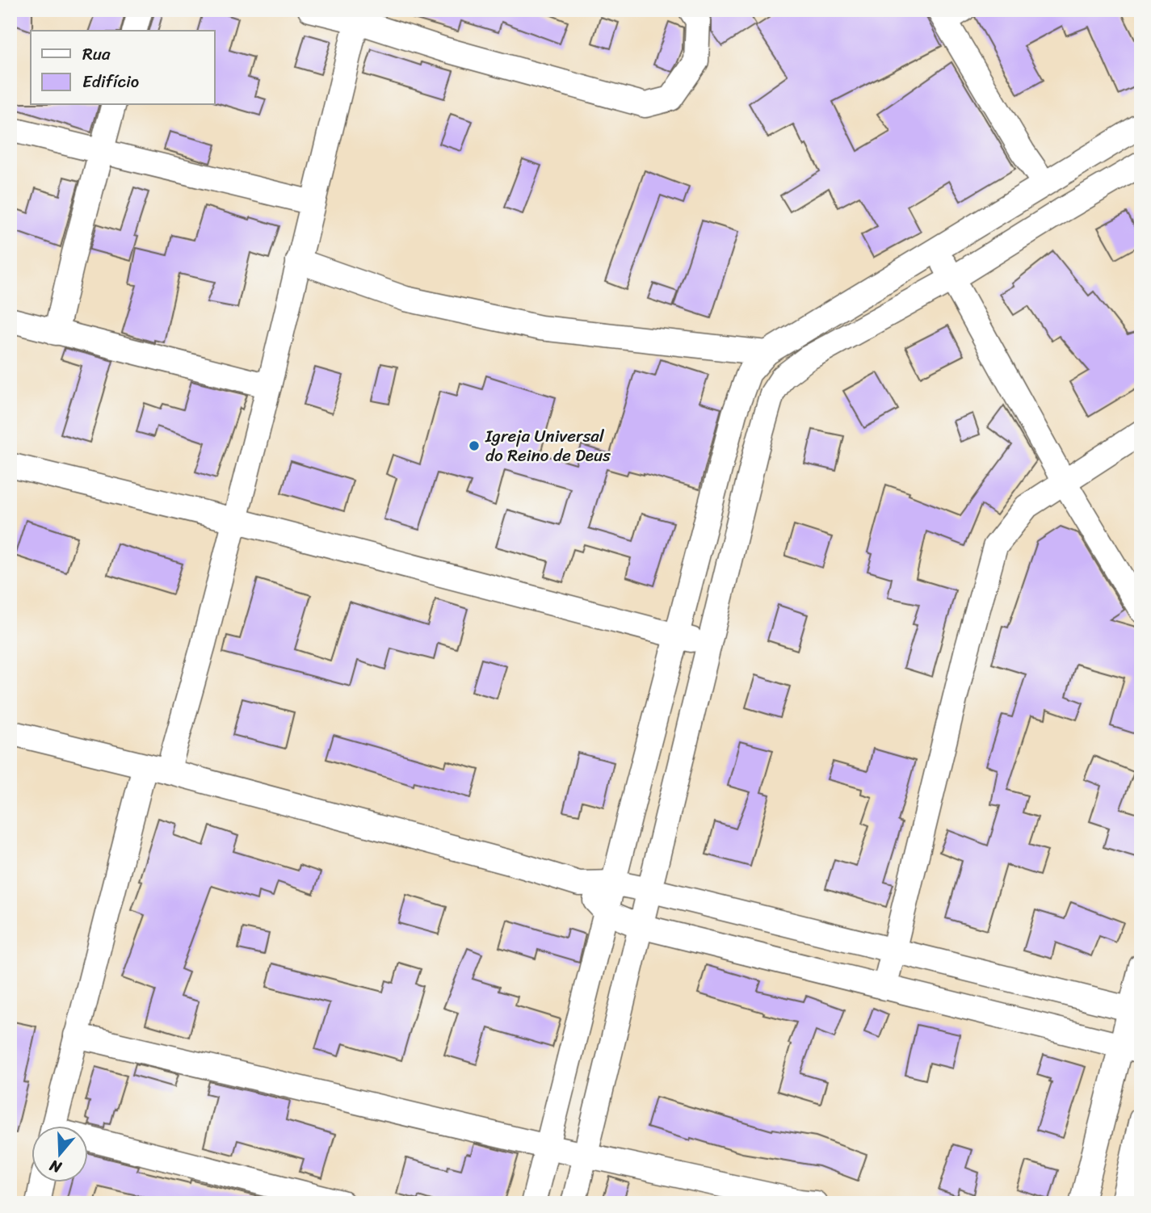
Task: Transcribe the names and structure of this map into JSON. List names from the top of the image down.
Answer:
{
  "places": ["Igreja Universal do Reino de Deus"],
  "legend": ["Rua", "Edifício"],
  "north": "bottom"
}
